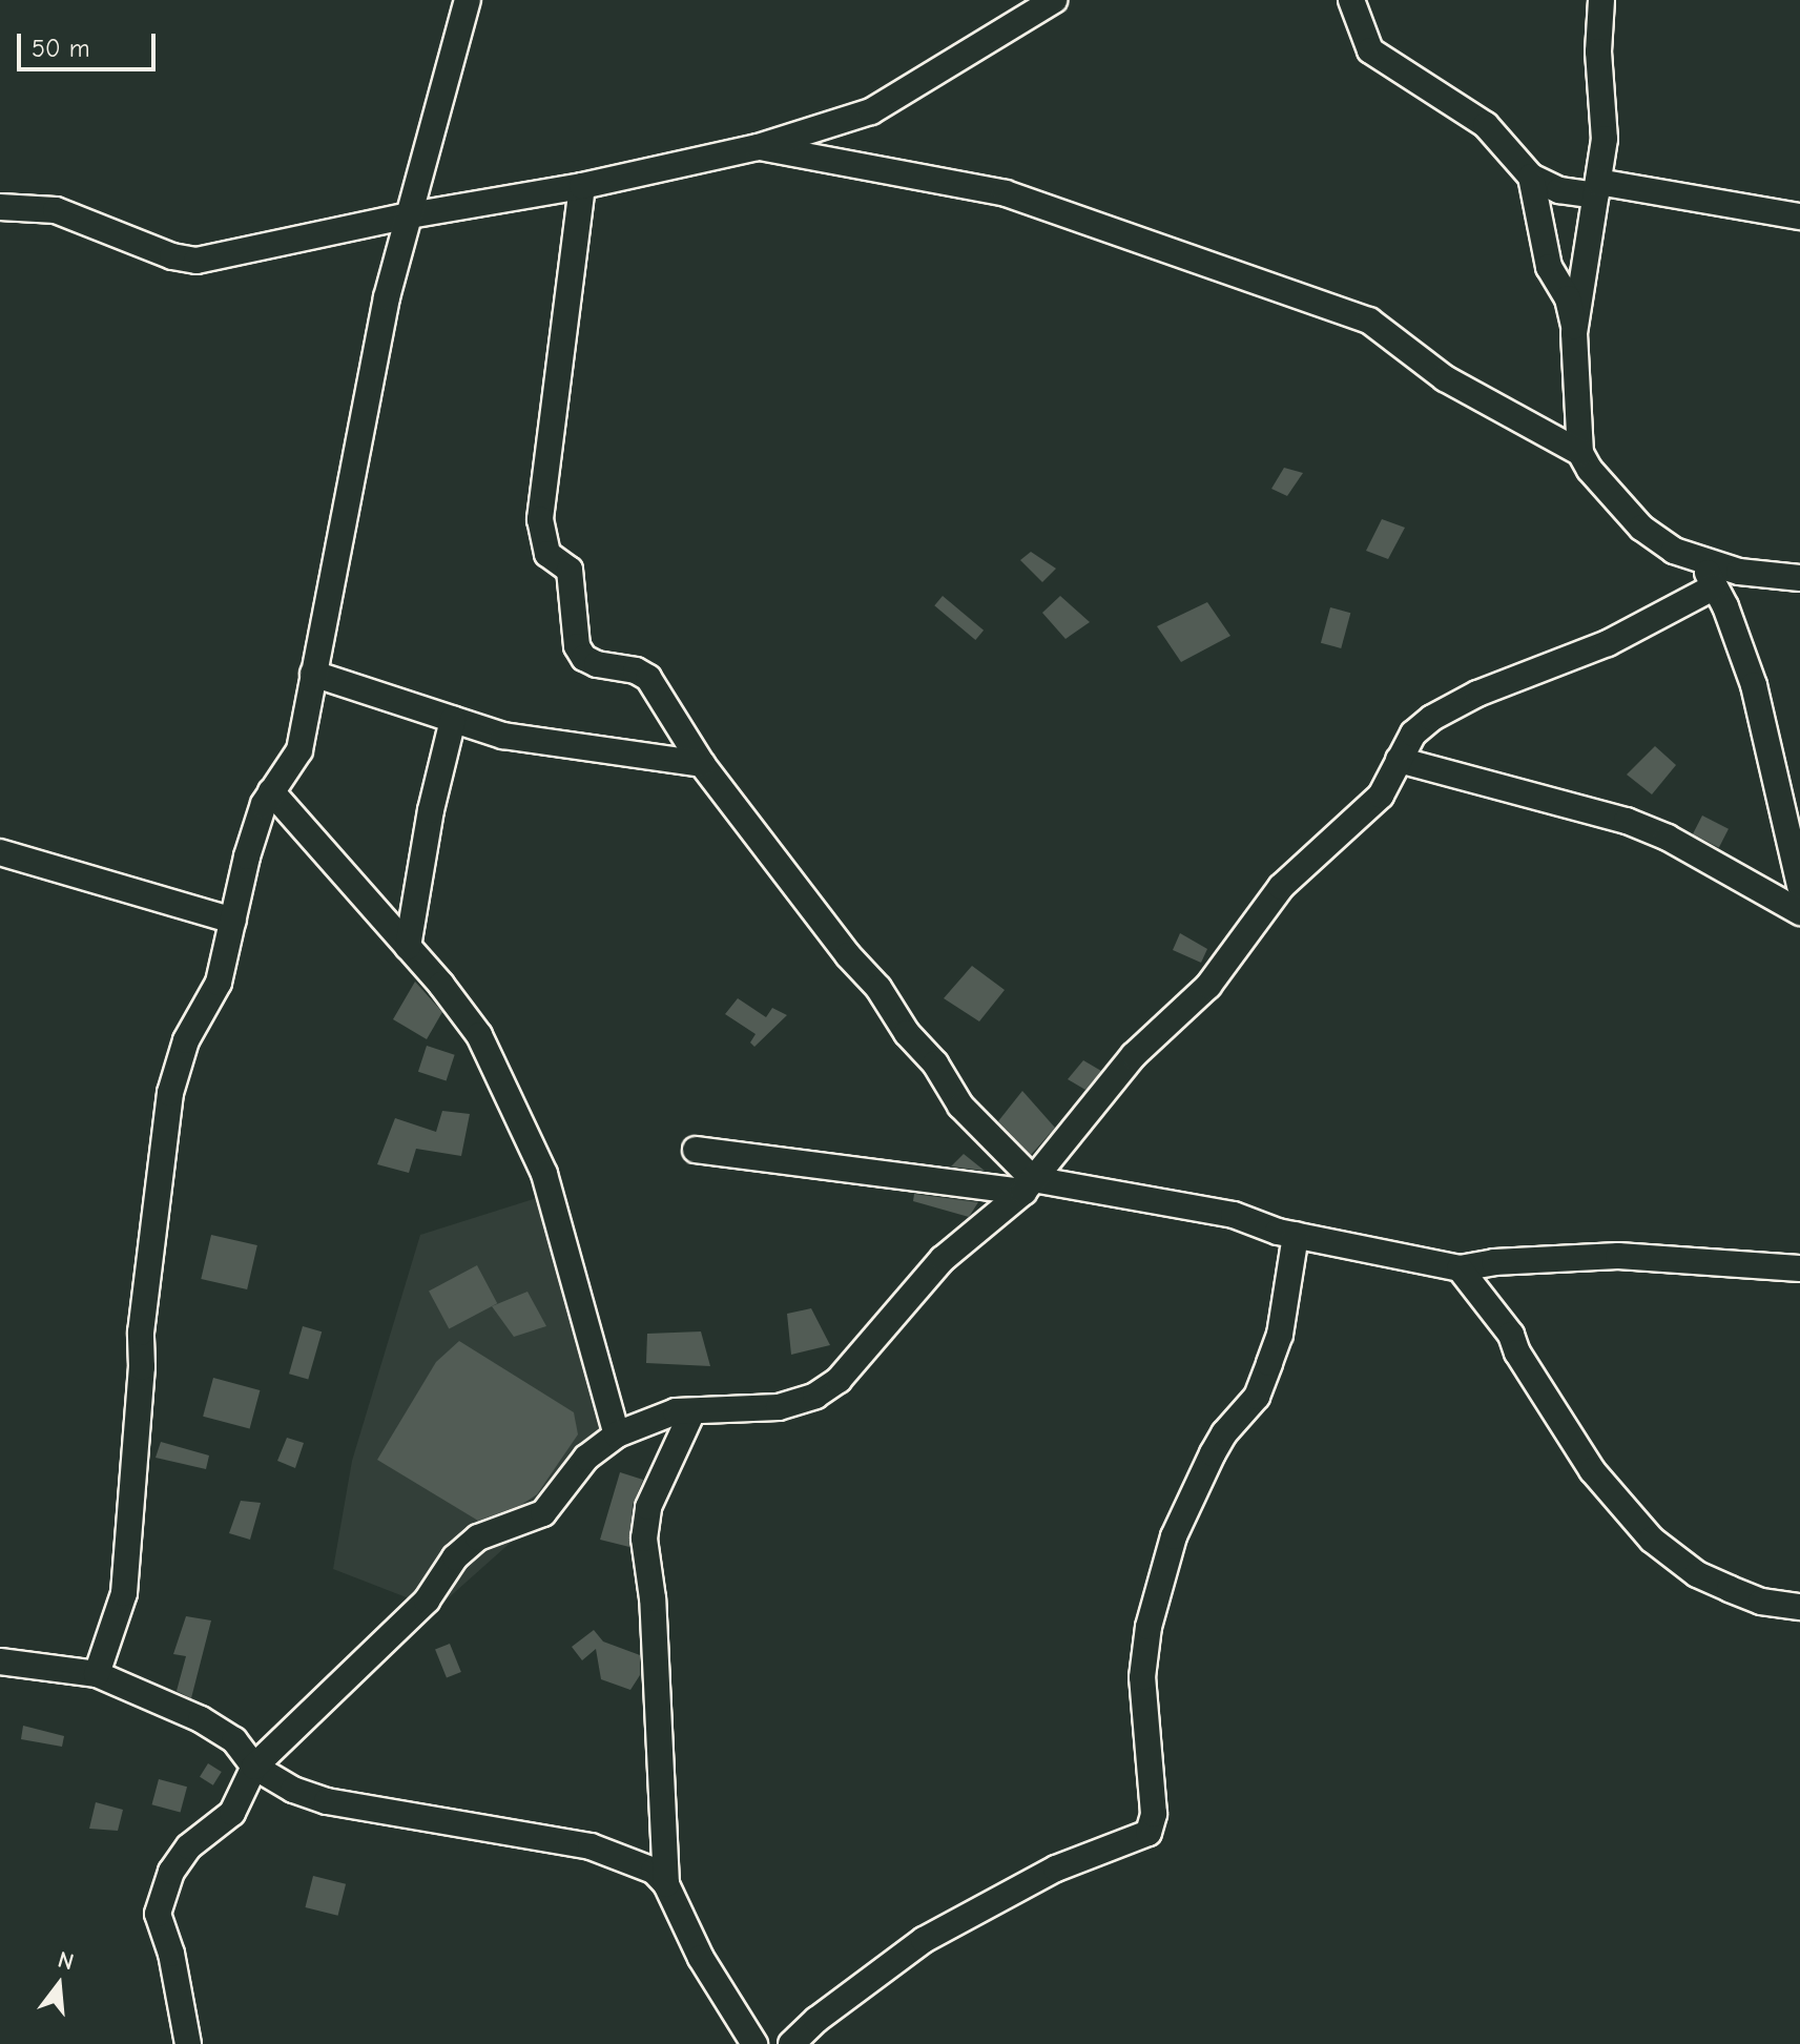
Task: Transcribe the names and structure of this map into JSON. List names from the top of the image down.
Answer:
{
  "scale_bar": "50 m",
  "north": "top"
}
